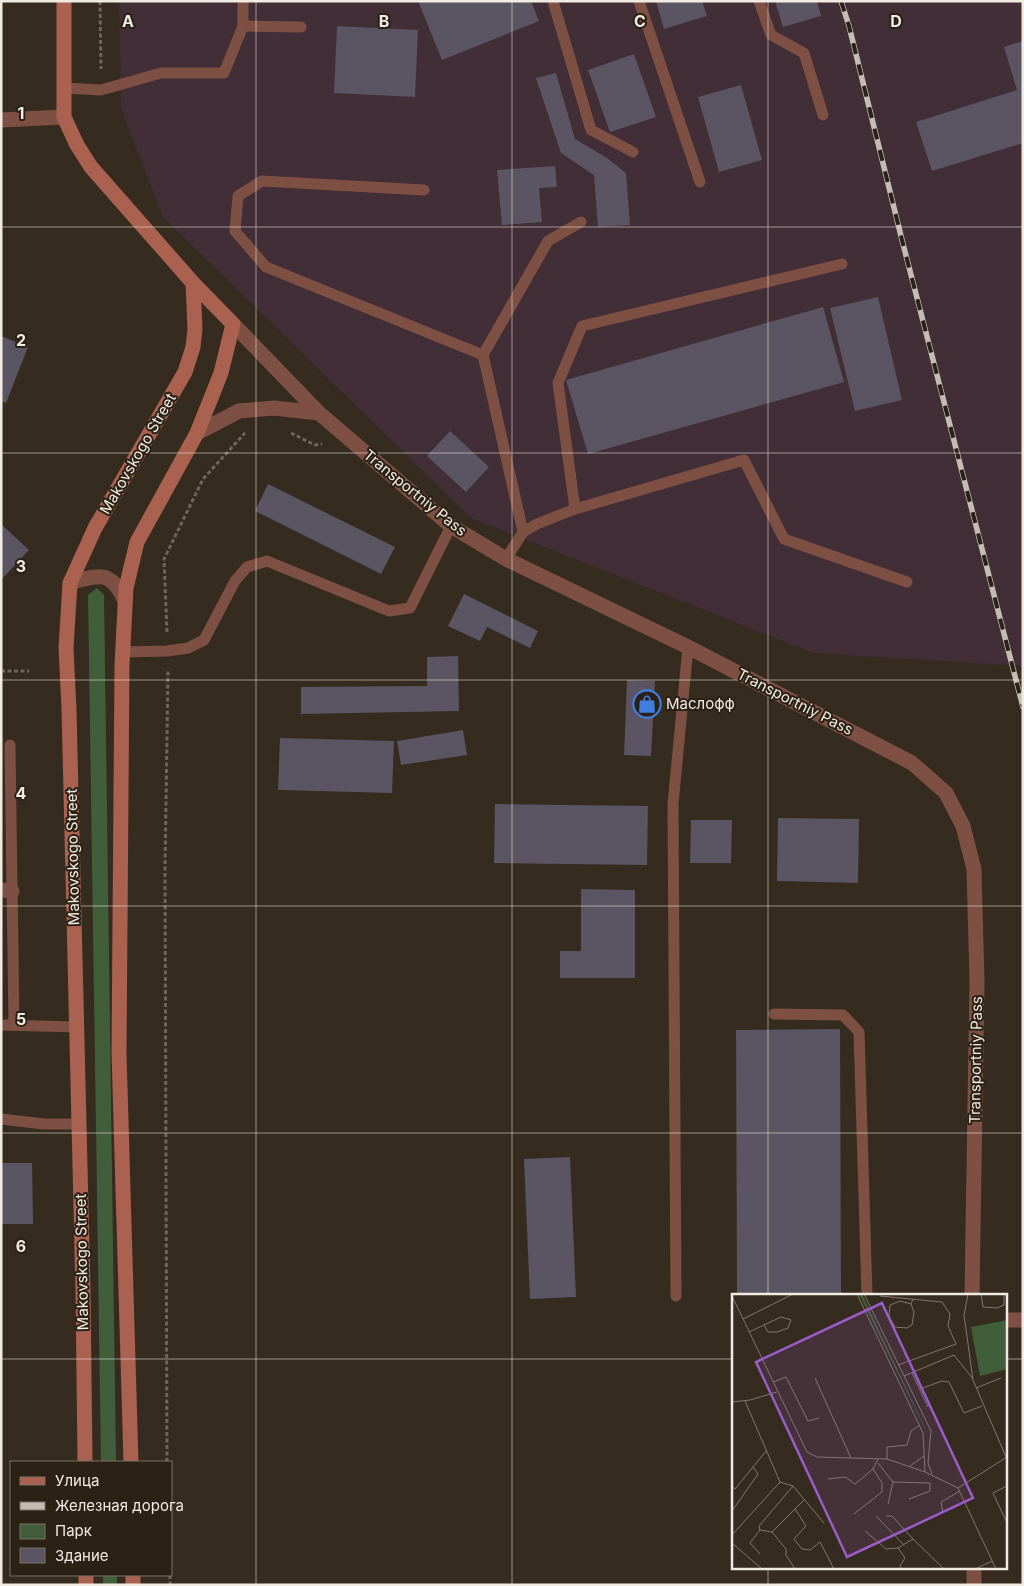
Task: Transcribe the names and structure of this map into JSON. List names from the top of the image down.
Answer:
{
  "streets": {
    "main road": ["Makovskogo Street"],
    "street": ["Transportniy Pass"]
  },
  "places": {
    "shop": ["Маслофф"]
  },
  "legend": [
    "Улица",
    "Железная дорога",
    "Парк",
    "Здание"
  ],
  "grid": {
    "columns": [
      "A",
      "B",
      "C",
      "D"
    ],
    "rows": [
      "1",
      "2",
      "3",
      "4",
      "5",
      "6"
    ]
  }
}
